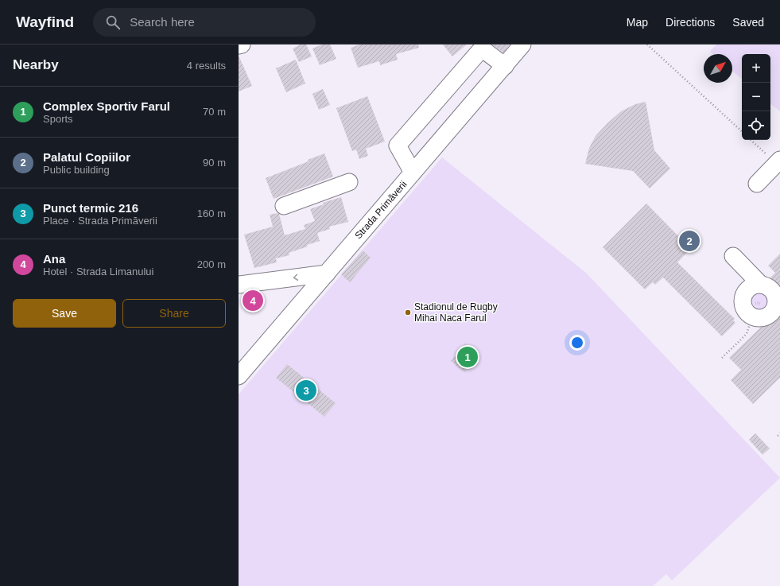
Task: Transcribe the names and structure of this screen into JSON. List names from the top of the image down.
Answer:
{
  "streets": {
    "street": ["Strada Primăverii"]
  },
  "places": ["Stadionul de Rugby Mihai Naca Farul"],
  "north": "top right",
  "page": {
    "header": "Wayfind",
    "search": "Search here",
    "nav": ["Map", "Directions", "Saved"],
    "heading": ["Nearby", "4 results"],
    "map_buttons": ["+", "−"],
    "list": [
      {
        "mark": "1",
        "name": "Complex Sportiv Farul",
        "note": "Sports",
        "value": "70 m"
      },
      {
        "mark": "2",
        "name": "Palatul Copiilor",
        "note": "Public building",
        "value": "90 m"
      },
      {
        "mark": "3",
        "name": "Punct termic 216",
        "note": "Place · Strada Primăverii",
        "value": "160 m"
      },
      {
        "mark": "4",
        "name": "Ana",
        "note": "Hotel · Strada Limanului",
        "value": "200 m"
      }
    ],
    "pins": [
      "2",
      "4",
      "1",
      "3"
    ],
    "buttons": ["Save", "Share"]
  }
}
